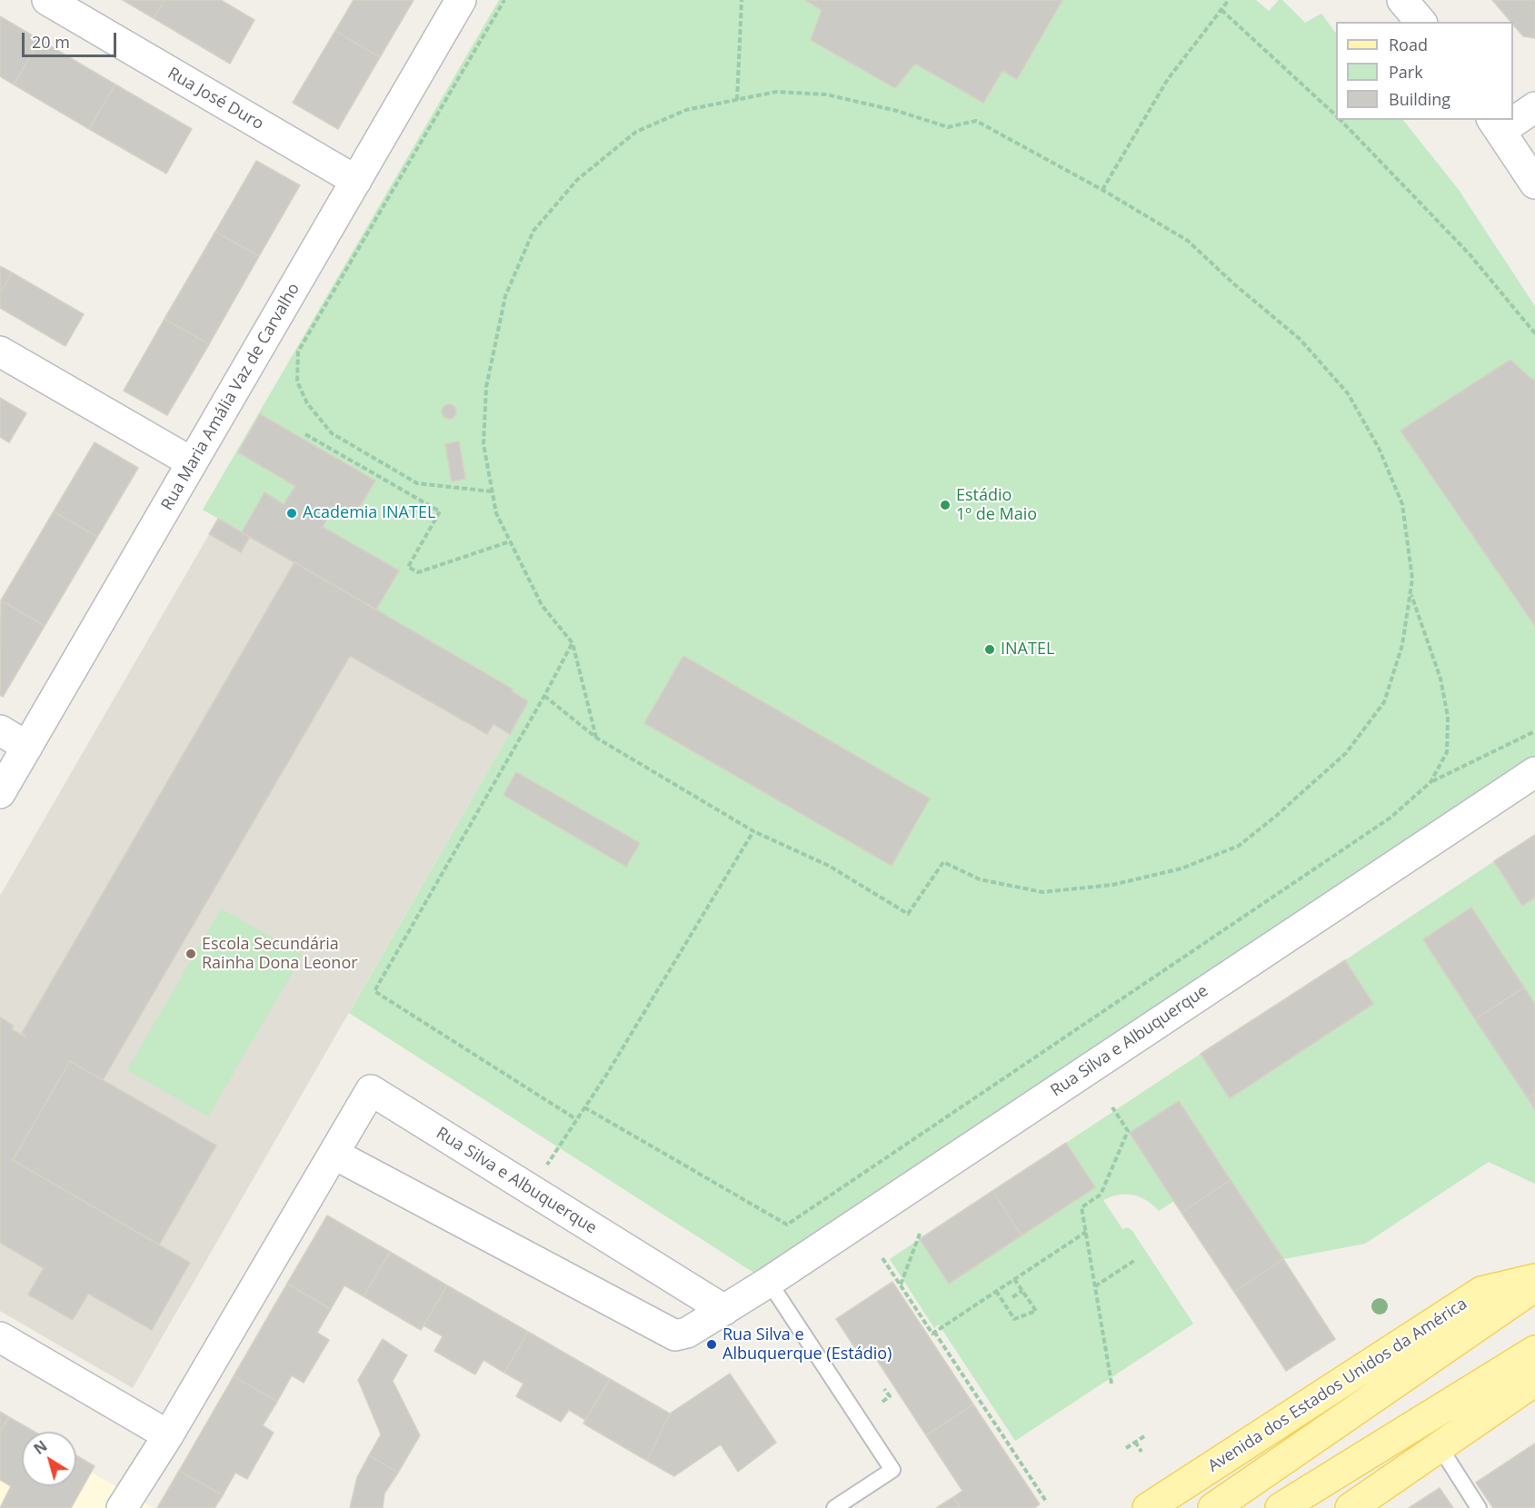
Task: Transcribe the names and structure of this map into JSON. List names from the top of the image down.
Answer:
{
  "streets": {
    "main road": ["Avenida dos Estados Unidos da América"],
    "street": ["Rua José Duro", "Rua Maria Amália Vaz de Carvalho", "Rua Silva e Albuquerque"]
  },
  "crossings": [
    ["Rua José Duro", "Rua Maria Amália Vaz de Carvalho"]
  ],
  "places": [
    "Estádio 1º de Maio",
    "Academia INATEL",
    "INATEL",
    "Escola Secundária Rainha Dona Leonor",
    "Rua Silva e Albuquerque (Estádio)"
  ],
  "legend": ["Road", "Park", "Building"],
  "scale_bar": "20 m",
  "north": "top left"
}
